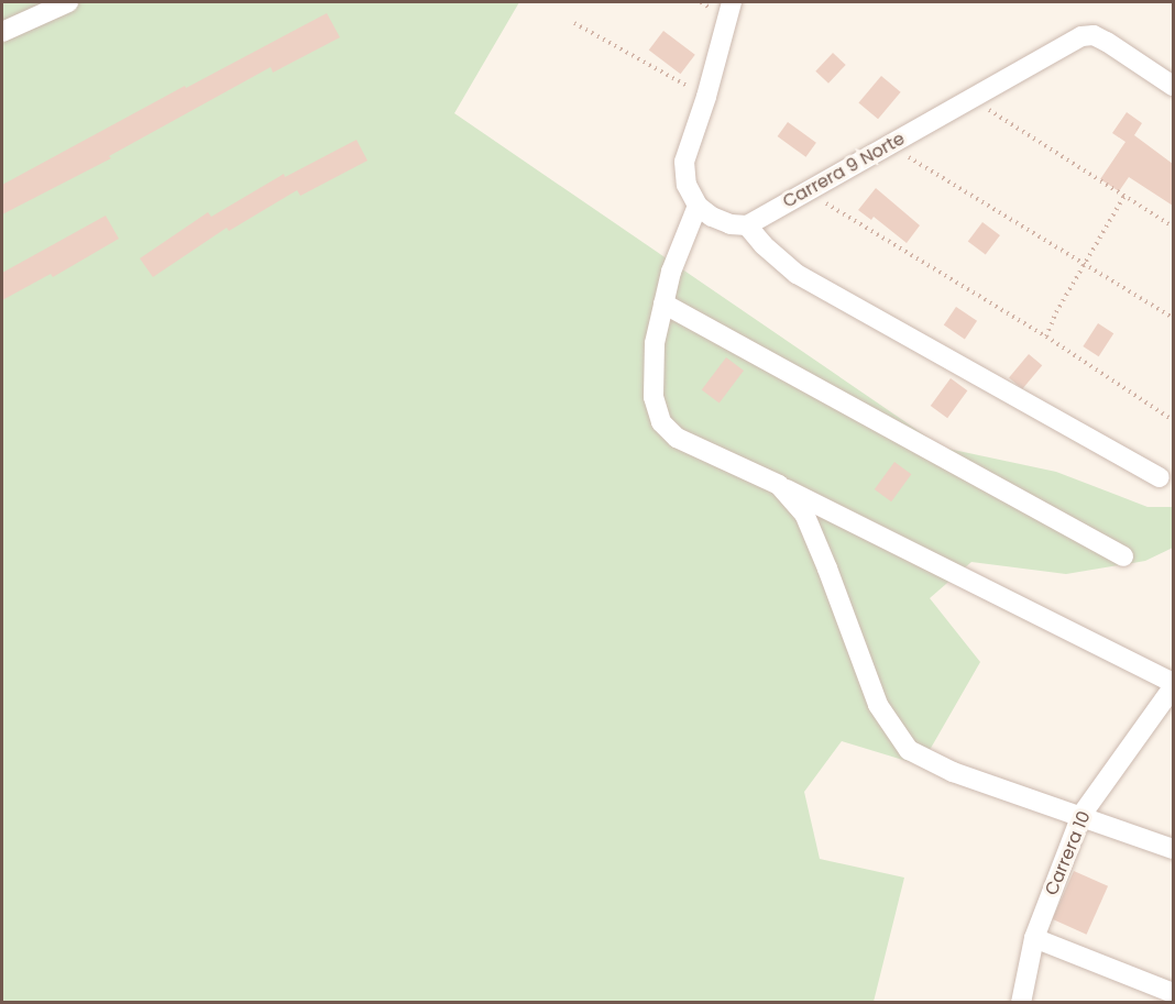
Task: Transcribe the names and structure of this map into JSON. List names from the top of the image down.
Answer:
{
  "streets": {
    "street": ["Carrera 9 Norte", "Carrera 10"]
  }
}
